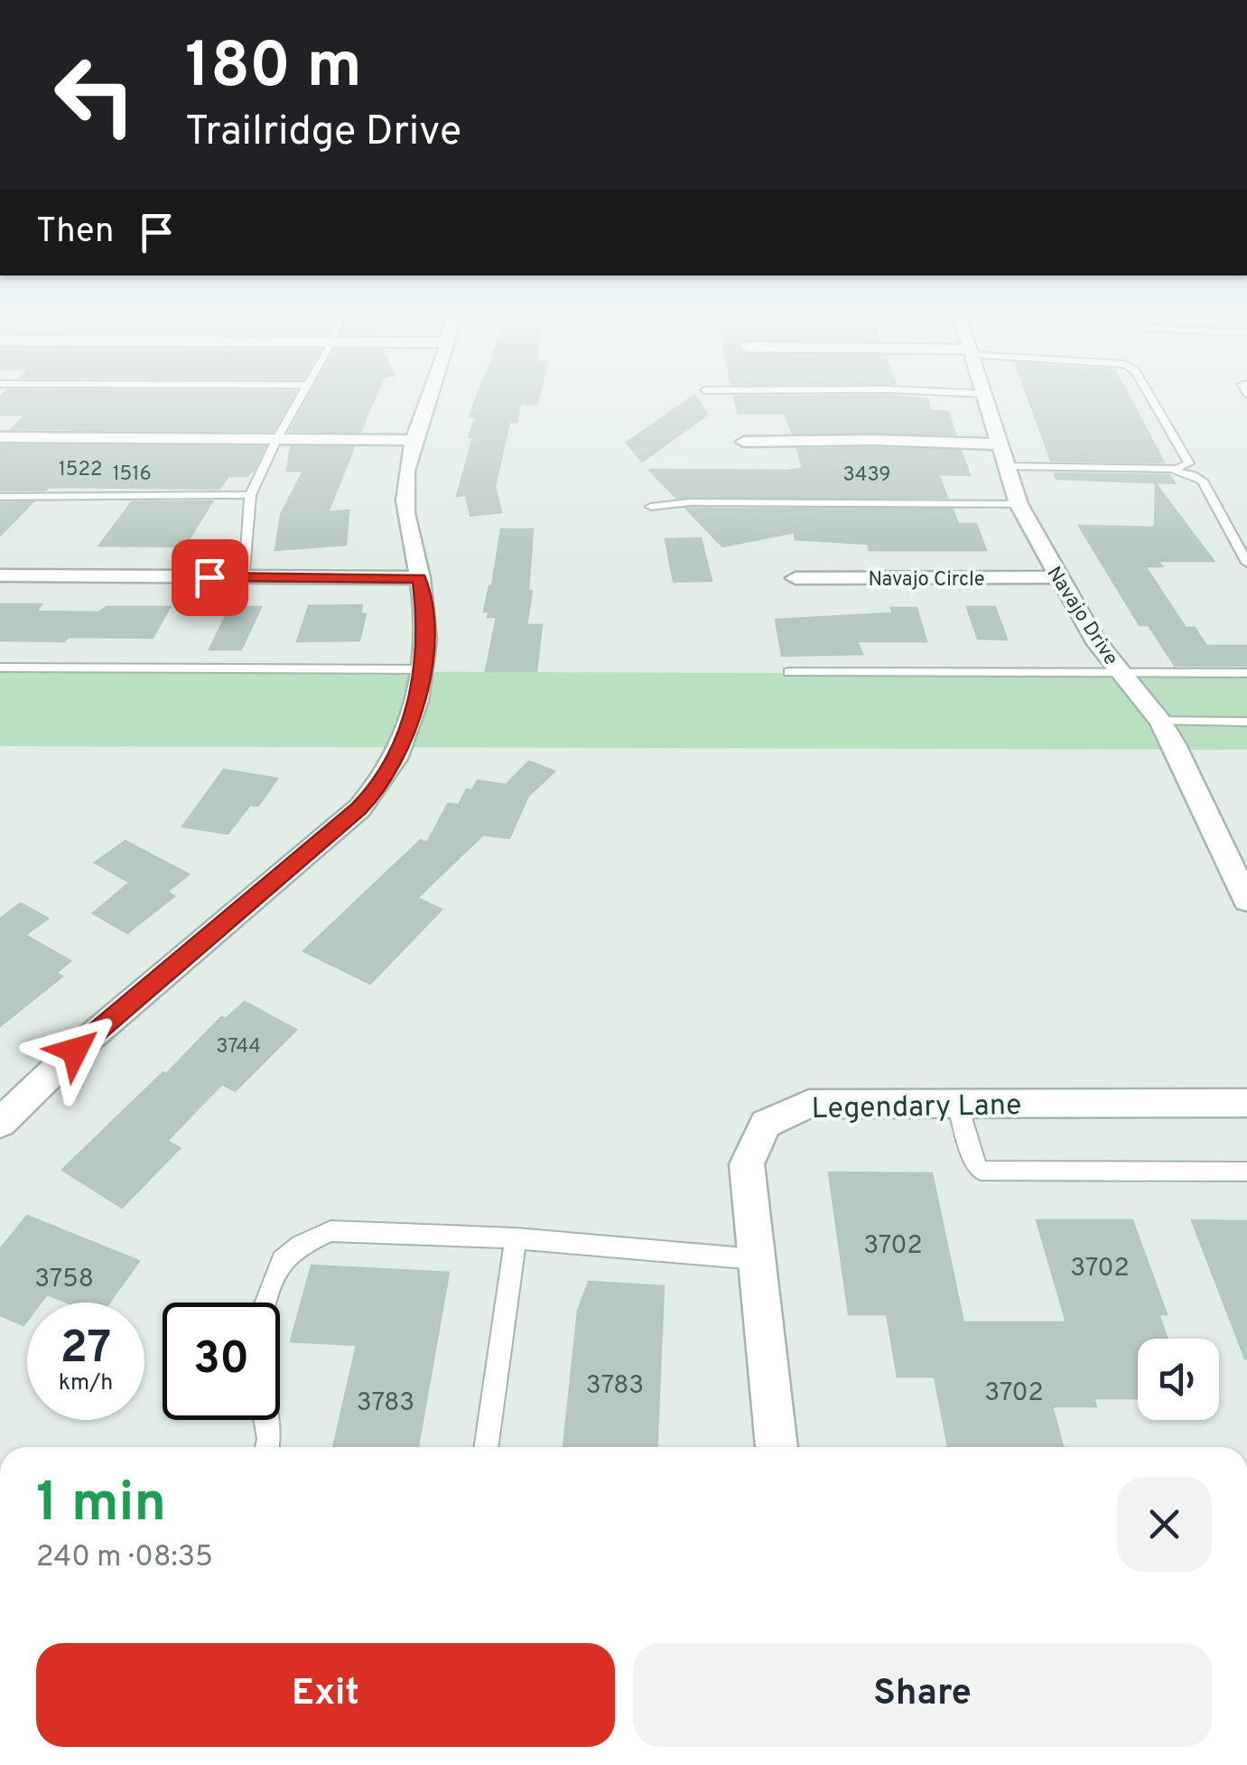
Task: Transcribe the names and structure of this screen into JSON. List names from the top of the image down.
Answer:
{
  "streets": {
    "street": ["Navajo Circle", "Navajo Drive", "Legendary Lane"]
  },
  "crossings": [
    ["Navajo Circle", "Navajo Drive"]
  ],
  "house_numbers": [
    "1522",
    "1516",
    "3439",
    "3744",
    "3702",
    "3702",
    "3758",
    "3783",
    "3702",
    "3783"
  ],
  "page": {
    "turn": ["180 m", "Trailridge Drive"],
    "then": "Then",
    "speed": "27 km/h",
    "limit": "30",
    "heading": ["1 min", "240 m · 08:35"],
    "buttons": ["Exit", "Share"]
  }
}
